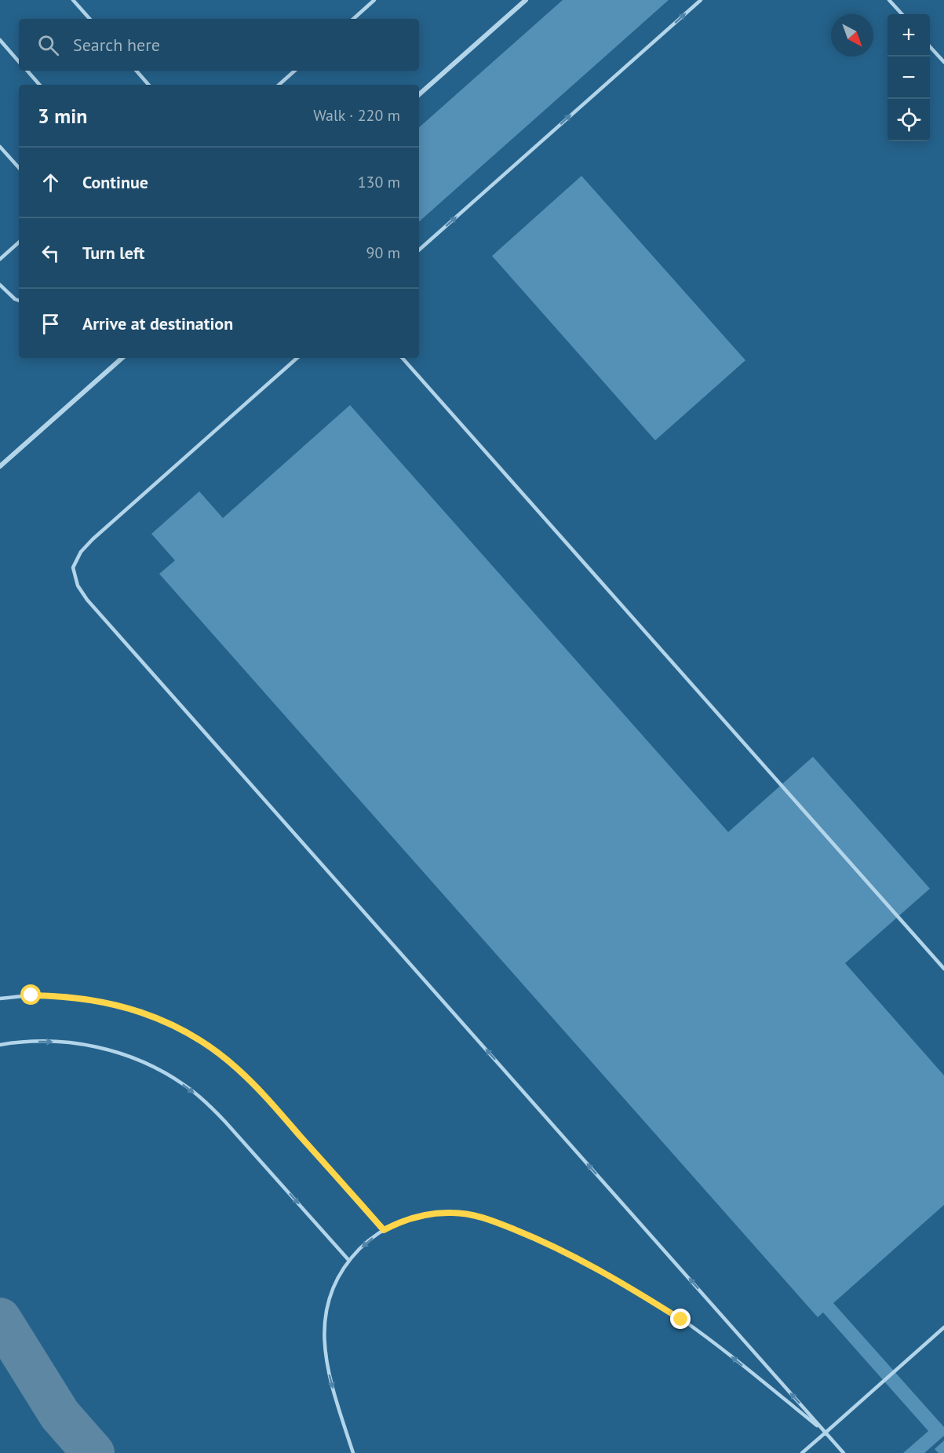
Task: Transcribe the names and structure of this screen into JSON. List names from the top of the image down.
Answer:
{
  "north": "bottom right",
  "page": {
    "map_buttons": ["+", "−"],
    "search": "Search here",
    "heading": ["3 min", "Walk · 220 m"],
    "list": [
      ["Continue", "130 m"],
      ["Turn left", "90 m"],
      "Arrive at destination"
    ]
  }
}
